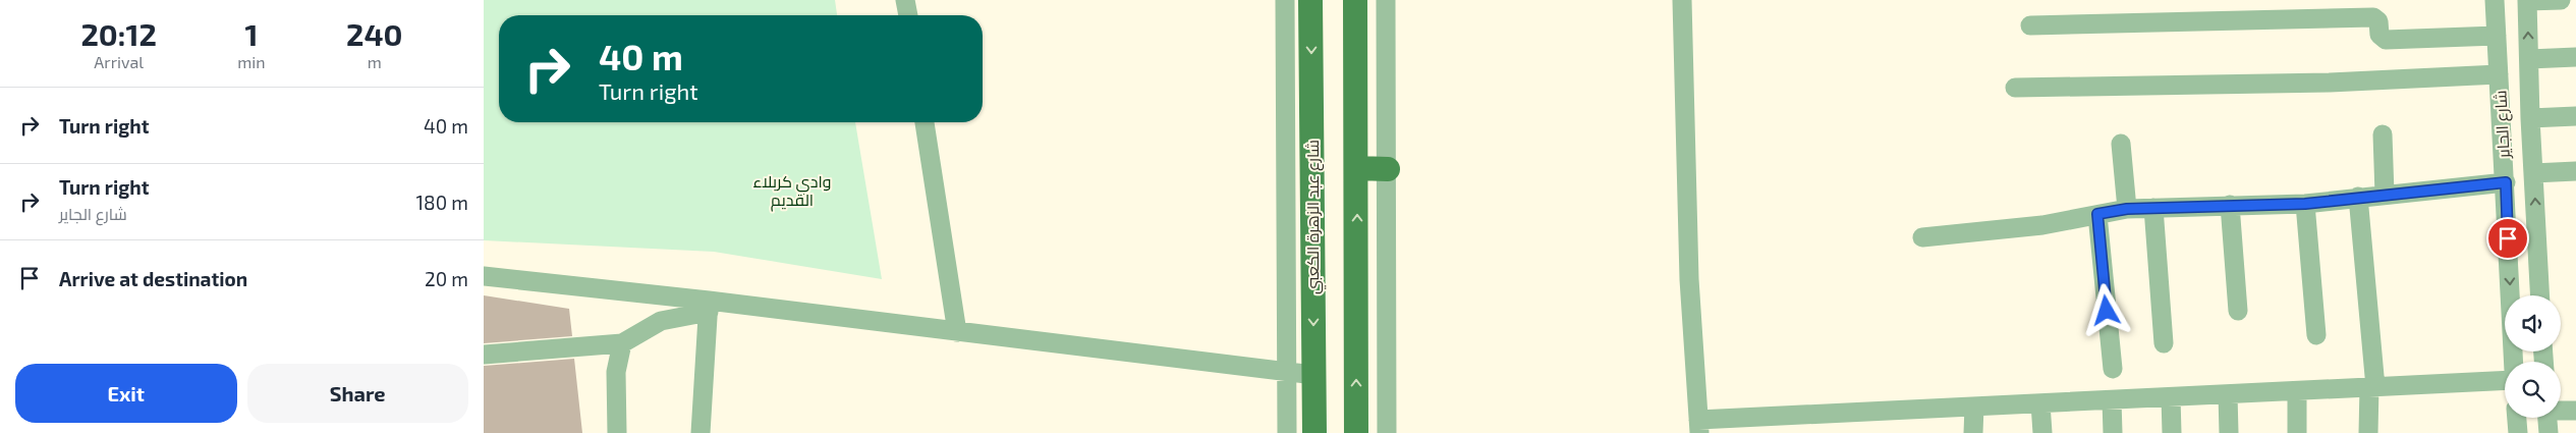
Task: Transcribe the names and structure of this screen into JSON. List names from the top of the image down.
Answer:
{
  "streets": {
    "main road": ["شارع عبد الزهرة الكعبي"],
    "street": ["شارع الجاير"]
  },
  "parks": ["وادي كربلاء القديم"],
  "page": {
    "eta": [
      "20:12",
      "Arrival",
      "1",
      "min",
      "240",
      "m"
    ],
    "turn": ["40 m", "Turn right"],
    "list": [
      {
        "name": "Turn right",
        "value": "40 m"
      },
      {
        "name": "Turn right",
        "note": "شارع الجاير",
        "value": "180 m"
      },
      {
        "name": "Arrive at destination",
        "value": "20 m"
      }
    ],
    "buttons": ["Exit", "Share"]
  }
}
